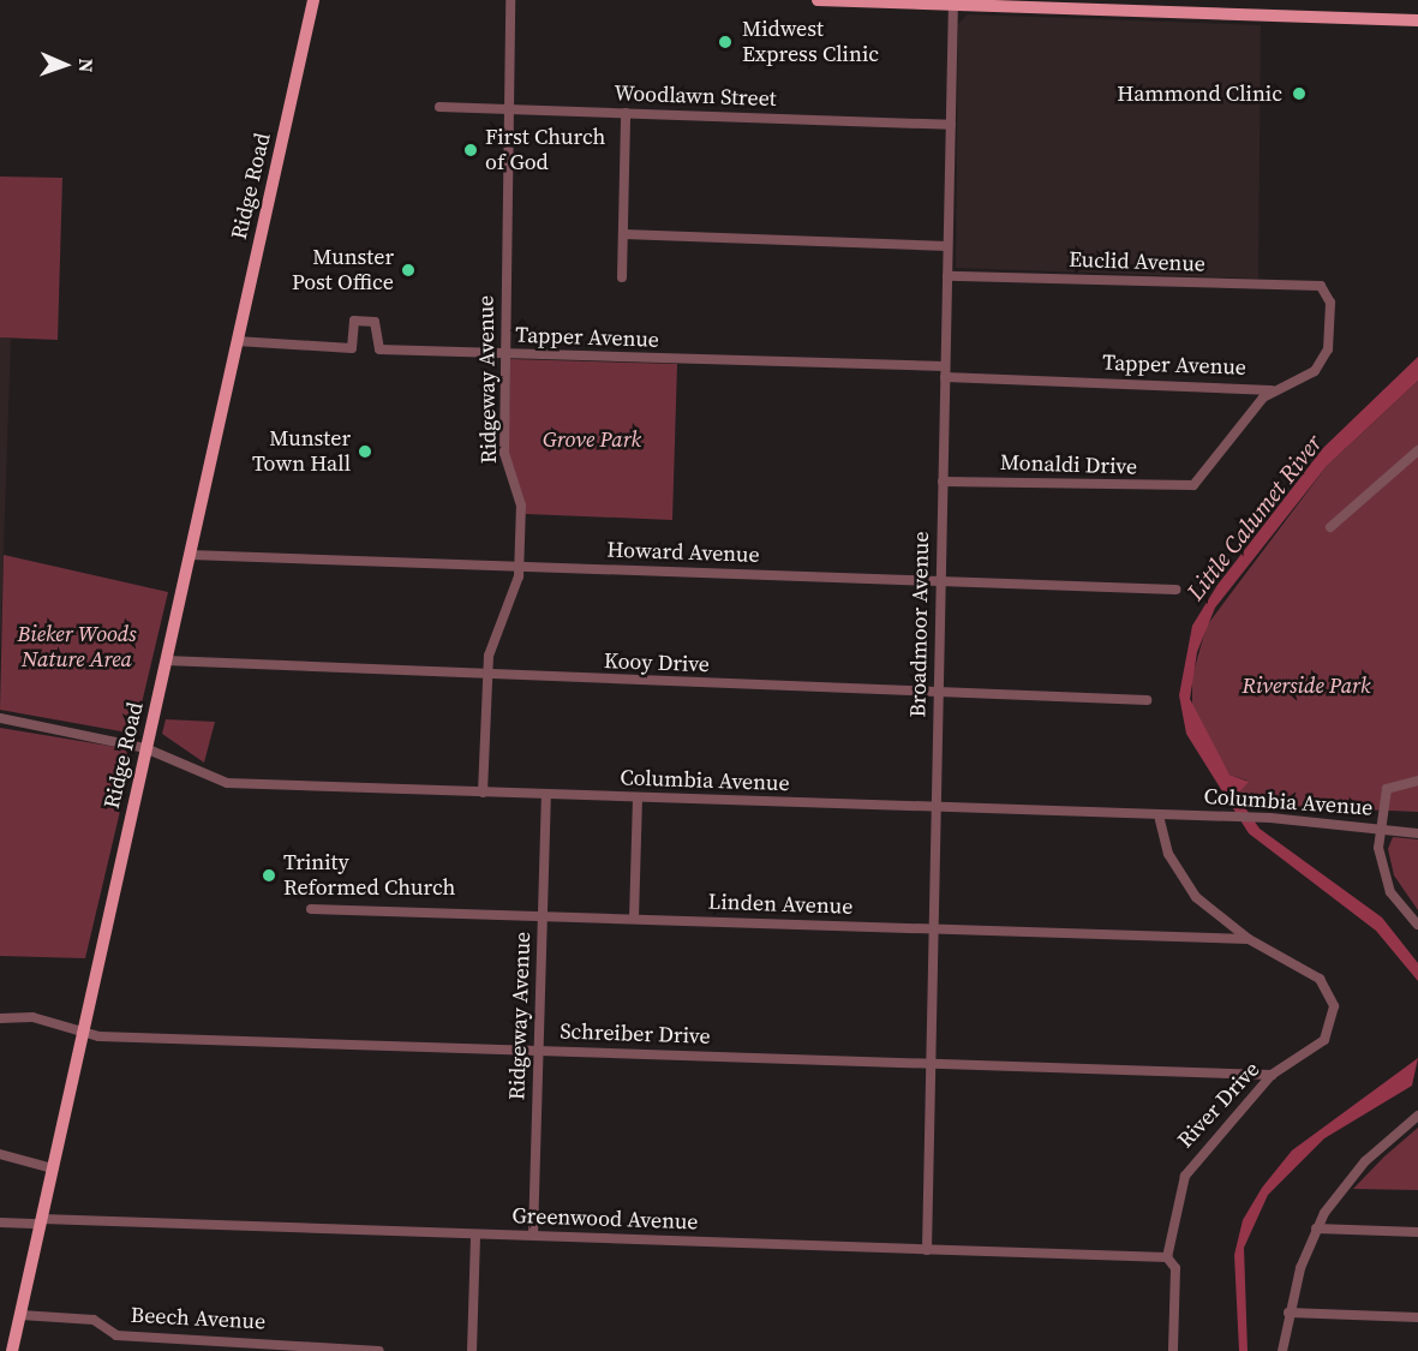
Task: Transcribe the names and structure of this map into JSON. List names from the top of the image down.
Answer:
{
  "streets": {
    "main road": ["Ridge Road"],
    "street": [
      "Woodlawn Street",
      "Euclid Avenue",
      "Tapper Avenue",
      "Ridgeway Avenue",
      "Monaldi Drive",
      "Howard Avenue",
      "Broadmoor Avenue",
      "Kooy Drive",
      "Columbia Avenue",
      "Linden Avenue",
      "Schreiber Drive",
      "River Drive",
      "Greenwood Avenue",
      "Beech Avenue"
    ]
  },
  "crossings": [
    ["Woodlawn Street", "Ridgeway Avenue"],
    ["Woodlawn Street", "Broadmoor Avenue"],
    ["Ridge Road", "Tapper Avenue"],
    ["Ridge Road", "Howard Avenue"],
    ["Ridge Road", "Kooy Drive"],
    ["Ridge Road", "Columbia Avenue"],
    ["Ridge Road", "Schreiber Drive"],
    ["Ridge Road", "Greenwood Avenue"],
    ["Ridge Road", "Beech Avenue"],
    ["Euclid Avenue", "Tapper Avenue"],
    ["Euclid Avenue", "Monaldi Drive"],
    ["Euclid Avenue", "Broadmoor Avenue"],
    ["Tapper Avenue", "Ridgeway Avenue"],
    ["Tapper Avenue", "Monaldi Drive"],
    ["Tapper Avenue", "Broadmoor Avenue"],
    ["Ridgeway Avenue", "Howard Avenue"],
    ["Ridgeway Avenue", "Kooy Drive"],
    ["Ridgeway Avenue", "Columbia Avenue"],
    ["Ridgeway Avenue", "Linden Avenue"],
    ["Ridgeway Avenue", "Schreiber Drive"],
    ["Ridgeway Avenue", "Greenwood Avenue"],
    ["Monaldi Drive", "Broadmoor Avenue"],
    ["Howard Avenue", "Broadmoor Avenue"],
    ["Broadmoor Avenue", "Kooy Drive"],
    ["Broadmoor Avenue", "Columbia Avenue"],
    ["Broadmoor Avenue", "Linden Avenue"],
    ["Broadmoor Avenue", "Schreiber Drive"],
    ["Broadmoor Avenue", "Greenwood Avenue"],
    ["Columbia Avenue", "River Drive"],
    ["Linden Avenue", "River Drive"],
    ["Schreiber Drive", "River Drive"],
    ["River Drive", "Greenwood Avenue"]
  ],
  "water": ["Little Calumet River"],
  "parks": ["Grove Park", "Bieker Woods Nature Area", "Riverside Park"],
  "places": [
    "Midwest Express Clinic",
    "Hammond Clinic",
    "First Church of God",
    "Munster Post Office",
    "Munster Town Hall",
    "Trinity Reformed Church"
  ],
  "north": "right"
}
